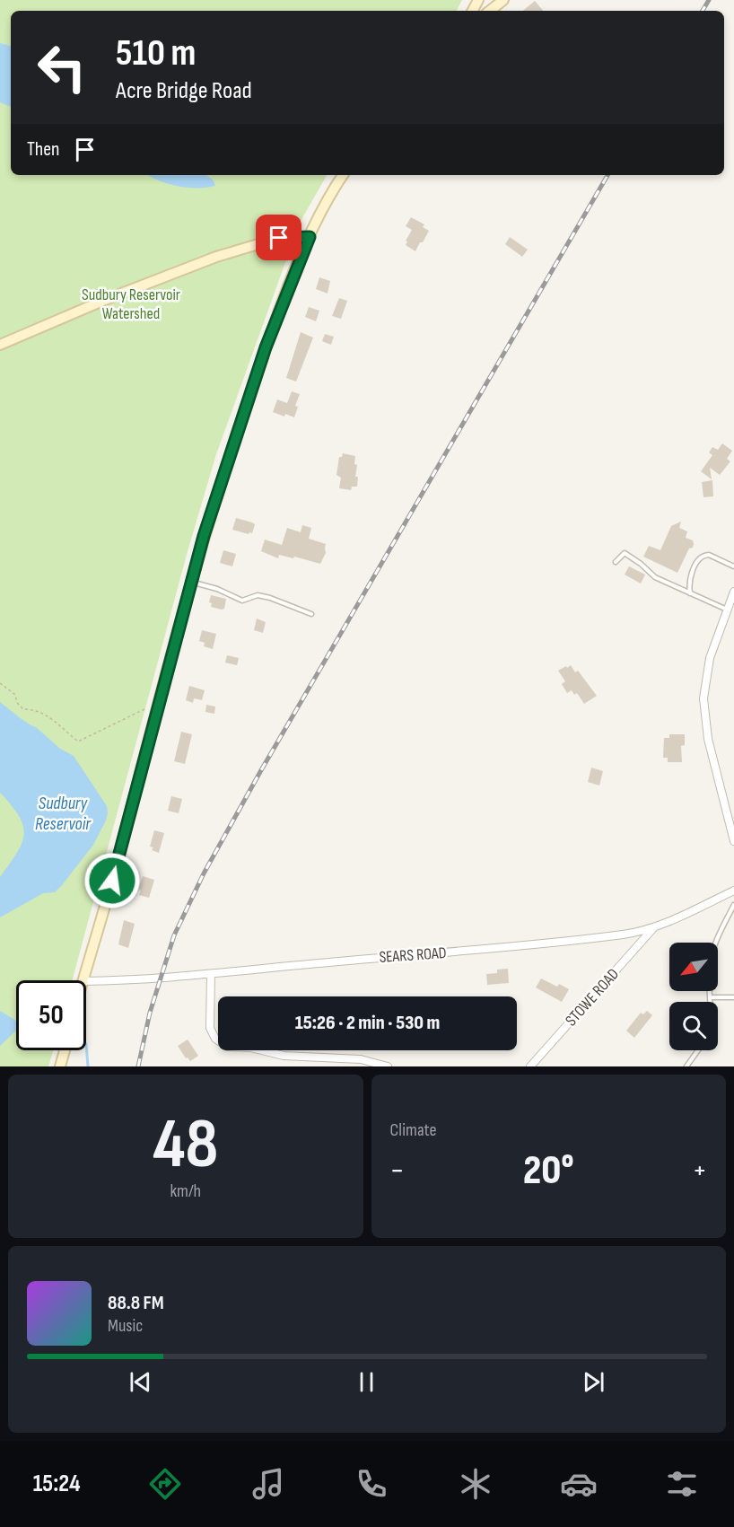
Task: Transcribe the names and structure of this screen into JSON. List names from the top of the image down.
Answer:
{
  "streets": {
    "street": ["SEARS ROAD", "STOWE ROAD"]
  },
  "crossings": [
    ["SEARS ROAD", "STOWE ROAD"]
  ],
  "water": ["Sudbury Reservoir"],
  "parks": ["Sudbury Reservoir Watershed"],
  "north": "bottom left",
  "page": {
    "turn": ["510 m", "Acre Bridge Road"],
    "then": "Then",
    "limit": "50",
    "trip": "15:26 · 2 min · 530 m",
    "tile": [
      ["48", "km/h"],
      "Climate"
    ],
    "heat": ["−", "20°", "+"],
    "song": ["88.8 FM", "Music"],
    "tabs": "15:24"
  }
}
